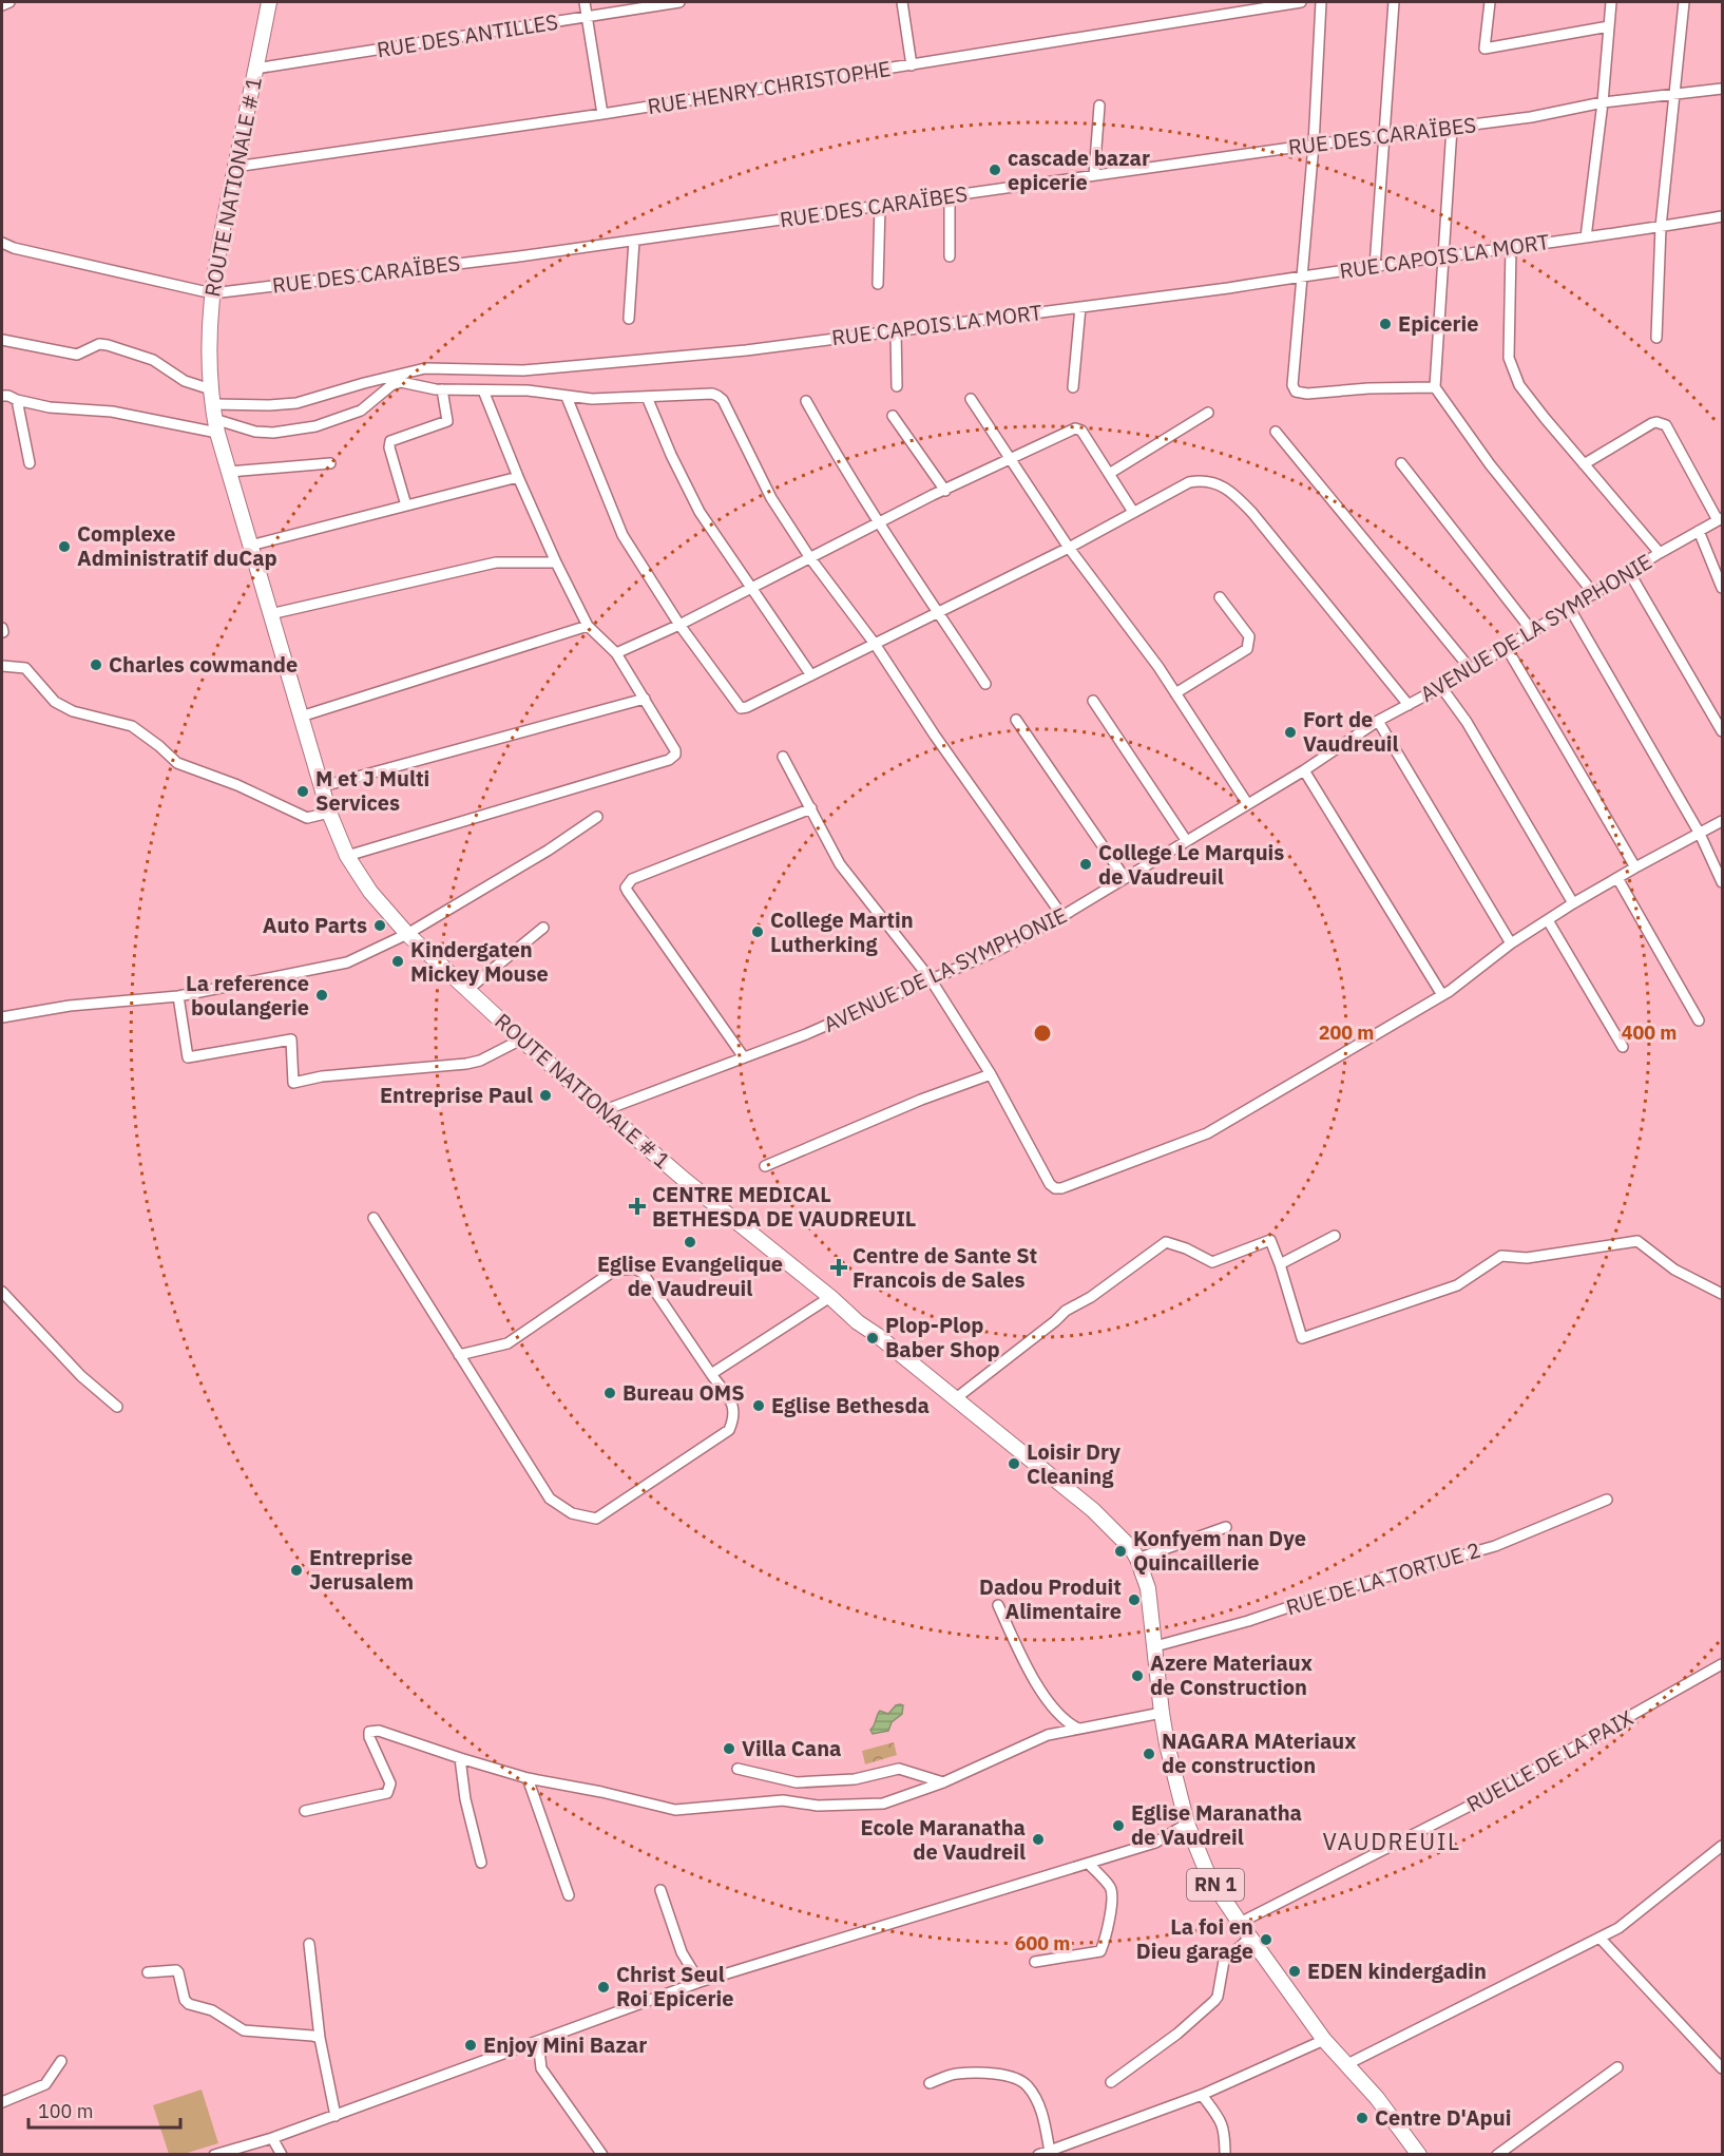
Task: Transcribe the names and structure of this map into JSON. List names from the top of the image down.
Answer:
{
  "streets": {
    "main road": ["ROUTE NATIONALE # 1", "RN 1"],
    "street": [
      "RUE DES ANTILLES",
      "RUE HENRY CHRISTOPHE",
      "RUE DES CARAÏBES",
      "RUE CAPOIS LA MORT",
      "AVENUE DE LA SYMPHONIE",
      "RUE DE LA TORTUE 2",
      "RUELLE DE LA PAIX"
    ]
  },
  "crossings": [
    ["RUE DES ANTILLES", "ROUTE NATIONALE # 1"],
    ["RUE HENRY CHRISTOPHE", "ROUTE NATIONALE # 1"],
    ["RUE DES CARAÏBES", "ROUTE NATIONALE # 1"],
    ["ROUTE NATIONALE # 1", "RUE CAPOIS LA MORT"],
    ["ROUTE NATIONALE # 1", "AVENUE DE LA SYMPHONIE"],
    ["ROUTE NATIONALE # 1", "RUE DE LA TORTUE 2"],
    ["ROUTE NATIONALE # 1", "RUELLE DE LA PAIX"]
  ],
  "districts": ["VAUDREUIL"],
  "places": {
    "other": [
      "cascade bazar epicerie",
      "Epicerie",
      "Complexe Administratif duCap",
      "Charles cowmande",
      "Fort de Vaudreuil",
      "M et J Multi Services",
      "College Le Marquis de Vaudreuil",
      "Auto Parts",
      "College Martin Lutherking",
      "Kindergaten Mickey Mouse",
      "La reference boulangerie",
      "Entreprise Paul",
      "Eglise Evangelique de Vaudreuil",
      "Plop-Plop Baber Shop",
      "Bureau OMS",
      "Eglise Bethesda",
      "Loisir Dry Cleaning",
      "Konfyem nan Dye Quincaillerie",
      "Entreprise Jerusalem",
      "Dadou Produit Alimentaire",
      "Azere Materiaux de Construction",
      "Villa Cana",
      "NAGARA MAteriaux de construction",
      "Eglise Maranatha de Vaudreil",
      "Ecole Maranatha de Vaudreil",
      "La foi en Dieu garage",
      "EDEN kindergadin",
      "Christ Seul Roi Epicerie",
      "Enjoy Mini Bazar",
      "Centre D'Apui"
    ],
    "health": ["CENTRE MEDICAL BETHESDA DE VAUDREUIL", "Centre de Sante St Francois de Sales"]
  },
  "scale_bar": "100 m",
  "rings": ["200 m", "400 m", "600 m"]
}
